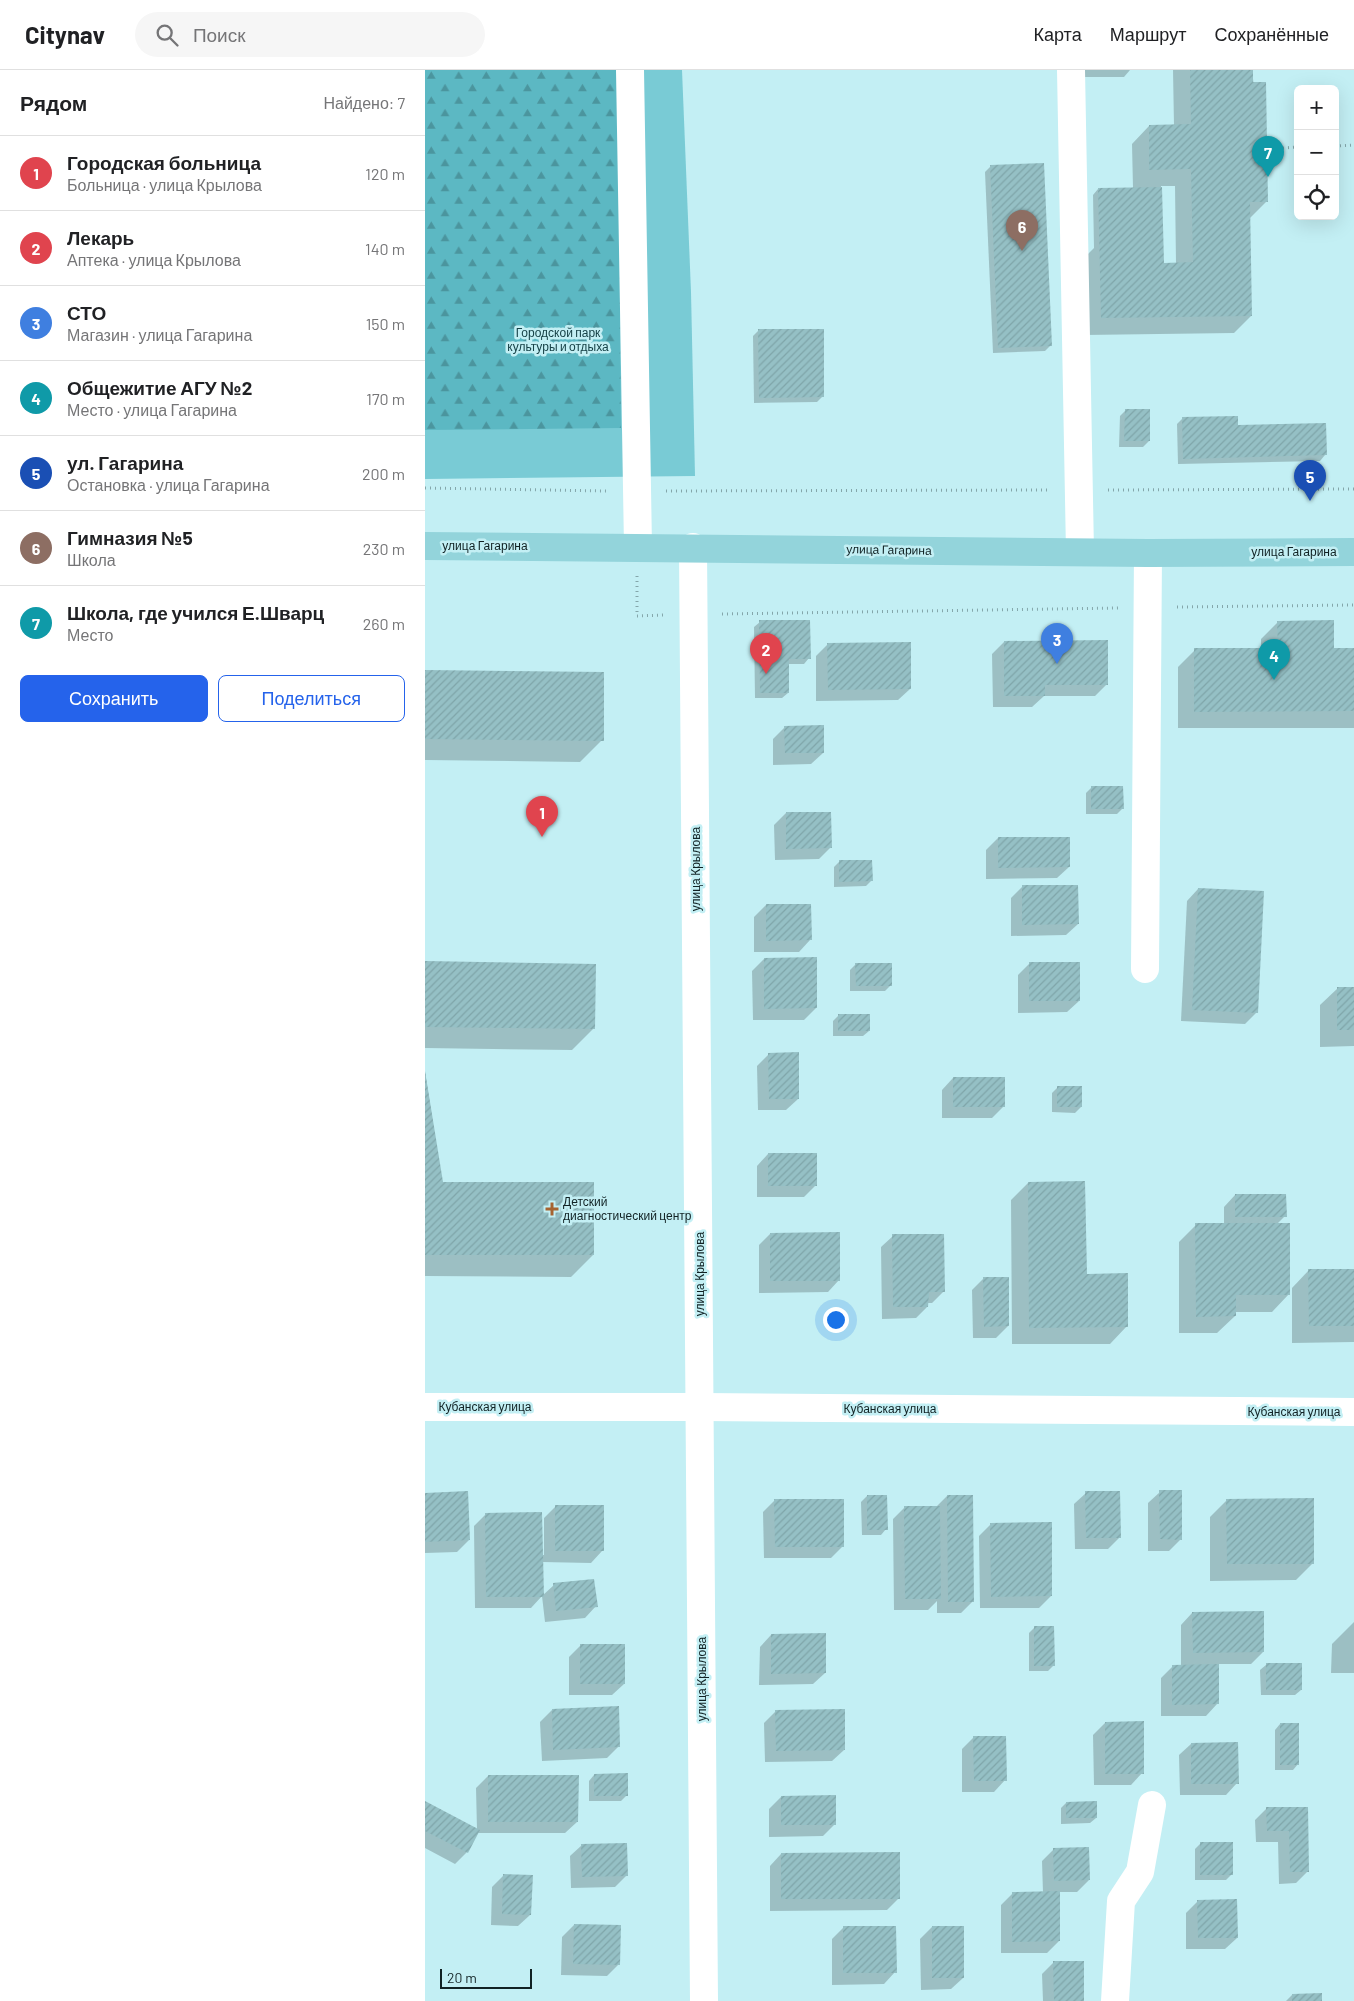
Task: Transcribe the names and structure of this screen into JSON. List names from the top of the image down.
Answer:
{
  "streets": {
    "main road": ["улица Гагарина"],
    "street": ["улица Крылова", "Кубанская улица"]
  },
  "crossings": [
    ["улица Гагарина", "улица Крылова"],
    ["улица Крылова", "Кубанская улица"]
  ],
  "parks": ["Городской парк культуры и отдыха"],
  "places": {
    "health": ["Детский диагностический центр"]
  },
  "scale_bar": "20 m",
  "page": {
    "header": "Citynav",
    "search": "Поиск",
    "nav": ["Карта", "Маршрут", "Сохранённые"],
    "heading": ["Рядом", "Найдено: 7"],
    "map_buttons": ["+", "−"],
    "list": [
      {
        "mark": "1",
        "name": "Городская больница",
        "note": "Больница · улица Крылова",
        "value": "120 m"
      },
      {
        "mark": "2",
        "name": "Лекарь",
        "note": "Аптека · улица Крылова",
        "value": "140 m"
      },
      {
        "mark": "3",
        "name": "СТО",
        "note": "Магазин · улица Гагарина",
        "value": "150 m"
      },
      {
        "mark": "4",
        "name": "Общежитие АГУ №2",
        "note": "Место · улица Гагарина",
        "value": "170 m"
      },
      {
        "mark": "5",
        "name": "ул. Гагарина",
        "note": "Остановка · улица Гагарина",
        "value": "200 m"
      },
      {
        "mark": "6",
        "name": "Гимназия №5",
        "note": "Школа",
        "value": "230 m"
      },
      {
        "mark": "7",
        "name": "Школа, где учился Е.Шварц",
        "note": "Место",
        "value": "260 m"
      }
    ],
    "pins": [
      "7",
      "6",
      "5",
      "3",
      "2",
      "4",
      "1"
    ],
    "buttons": ["Сохранить", "Поделиться"],
    "scale": "20 m"
  }
}
